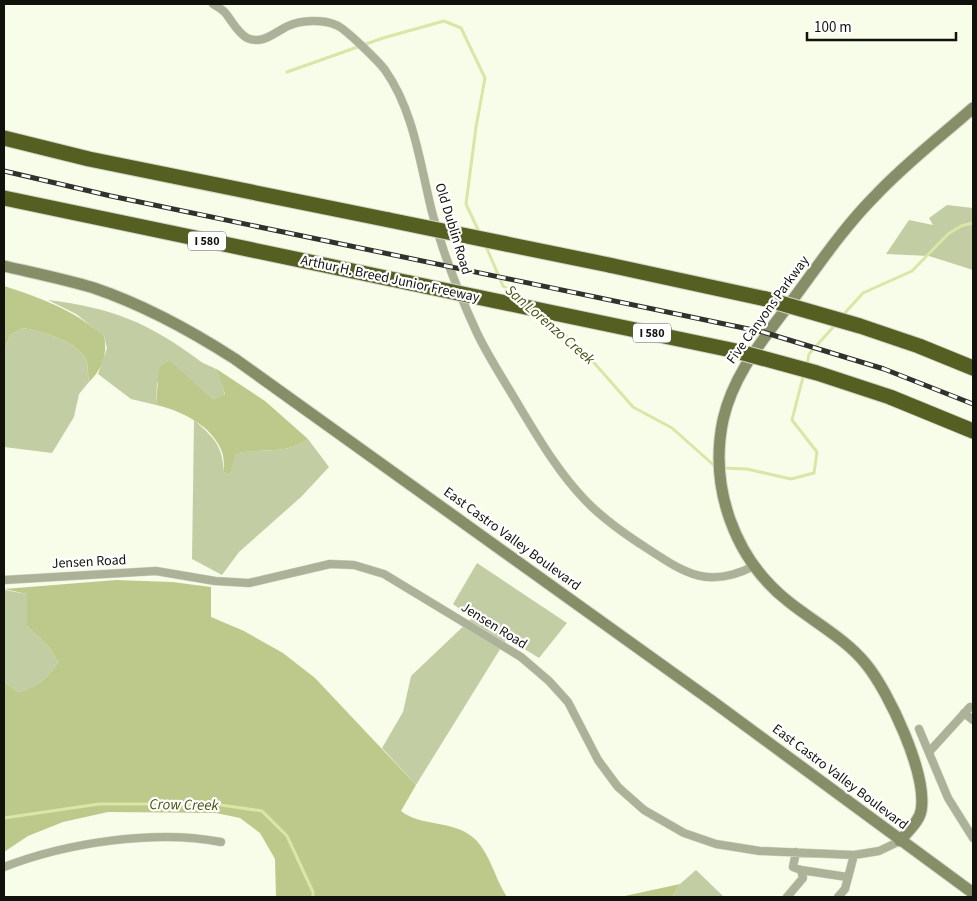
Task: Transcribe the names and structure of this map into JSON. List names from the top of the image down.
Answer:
{
  "streets": {
    "highway": ["I 580", "Arthur H. Breed Junior Freeway"],
    "main road": ["Five Canyons Parkway", "East Castro Valley Boulevard"],
    "street": ["Old Dublin Road", "Jensen Road"]
  },
  "crossings": [
    ["Old Dublin Road", "Five Canyons Parkway"],
    ["Five Canyons Parkway", "East Castro Valley Boulevard"],
    ["Five Canyons Parkway", "Jensen Road"],
    ["East Castro Valley Boulevard", "Jensen Road"]
  ],
  "water": ["San Lorenzo Creek", "Crow Creek"],
  "scale_bar": "100 m"
}
